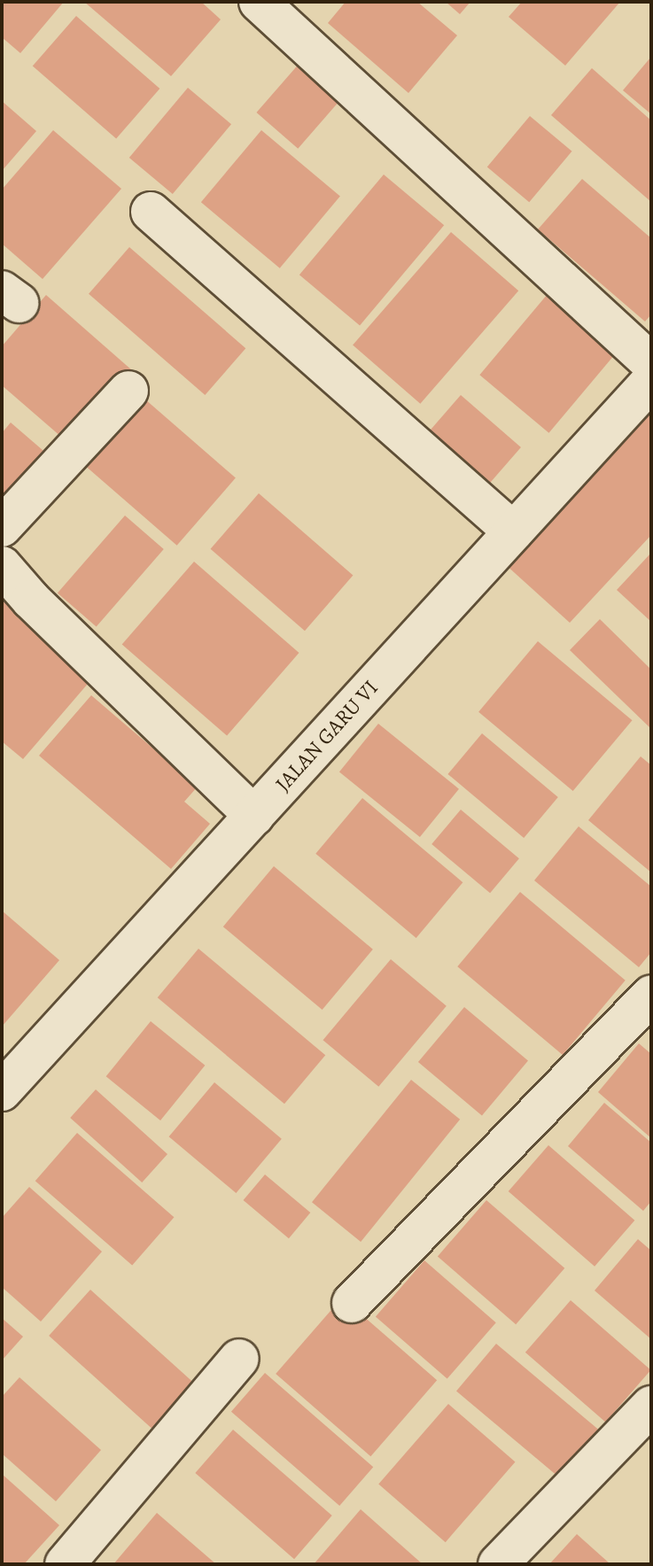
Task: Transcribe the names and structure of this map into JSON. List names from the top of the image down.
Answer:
{
  "streets": {
    "street": ["JALAN GARU VI"]
  }
}
